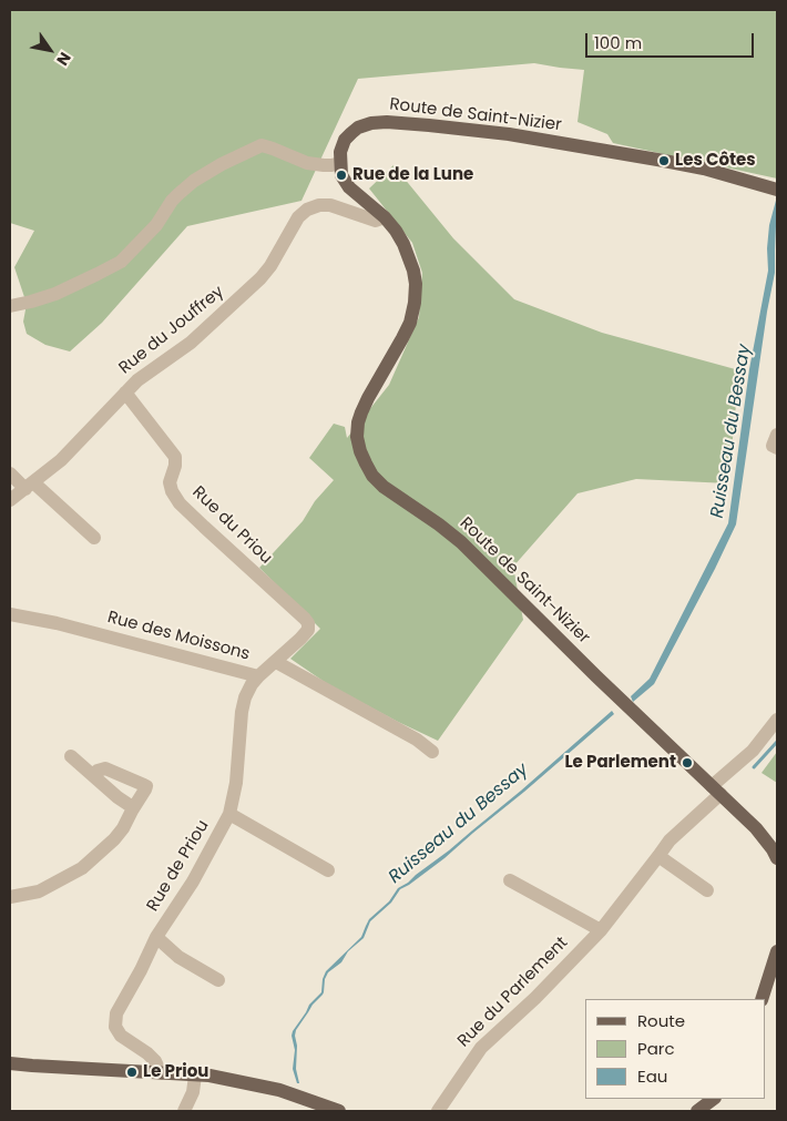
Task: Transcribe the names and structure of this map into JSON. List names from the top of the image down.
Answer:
{
  "streets": {
    "main road": ["Route de Saint-Nizier"],
    "street": [
      "Rue du Jouffrey",
      "Rue du Priou",
      "Rue des Moissons",
      "Rue de Priou",
      "Rue du Parlement"
    ]
  },
  "crossings": [
    ["Route de Saint-Nizier", "Rue du Jouffrey"],
    ["Route de Saint-Nizier", "Rue du Parlement"],
    ["Rue du Jouffrey", "Rue du Priou"],
    ["Rue du Priou", "Rue des Moissons"],
    ["Rue des Moissons", "Rue de Priou"]
  ],
  "water": ["Ruisseau du Bessay"],
  "places": [
    "Les Côtes",
    "Rue de la Lune",
    "Le Parlement",
    "Le Priou"
  ],
  "legend": ["Route", "Parc", "Eau"],
  "scale_bar": "100 m",
  "north": "bottom right"
}
